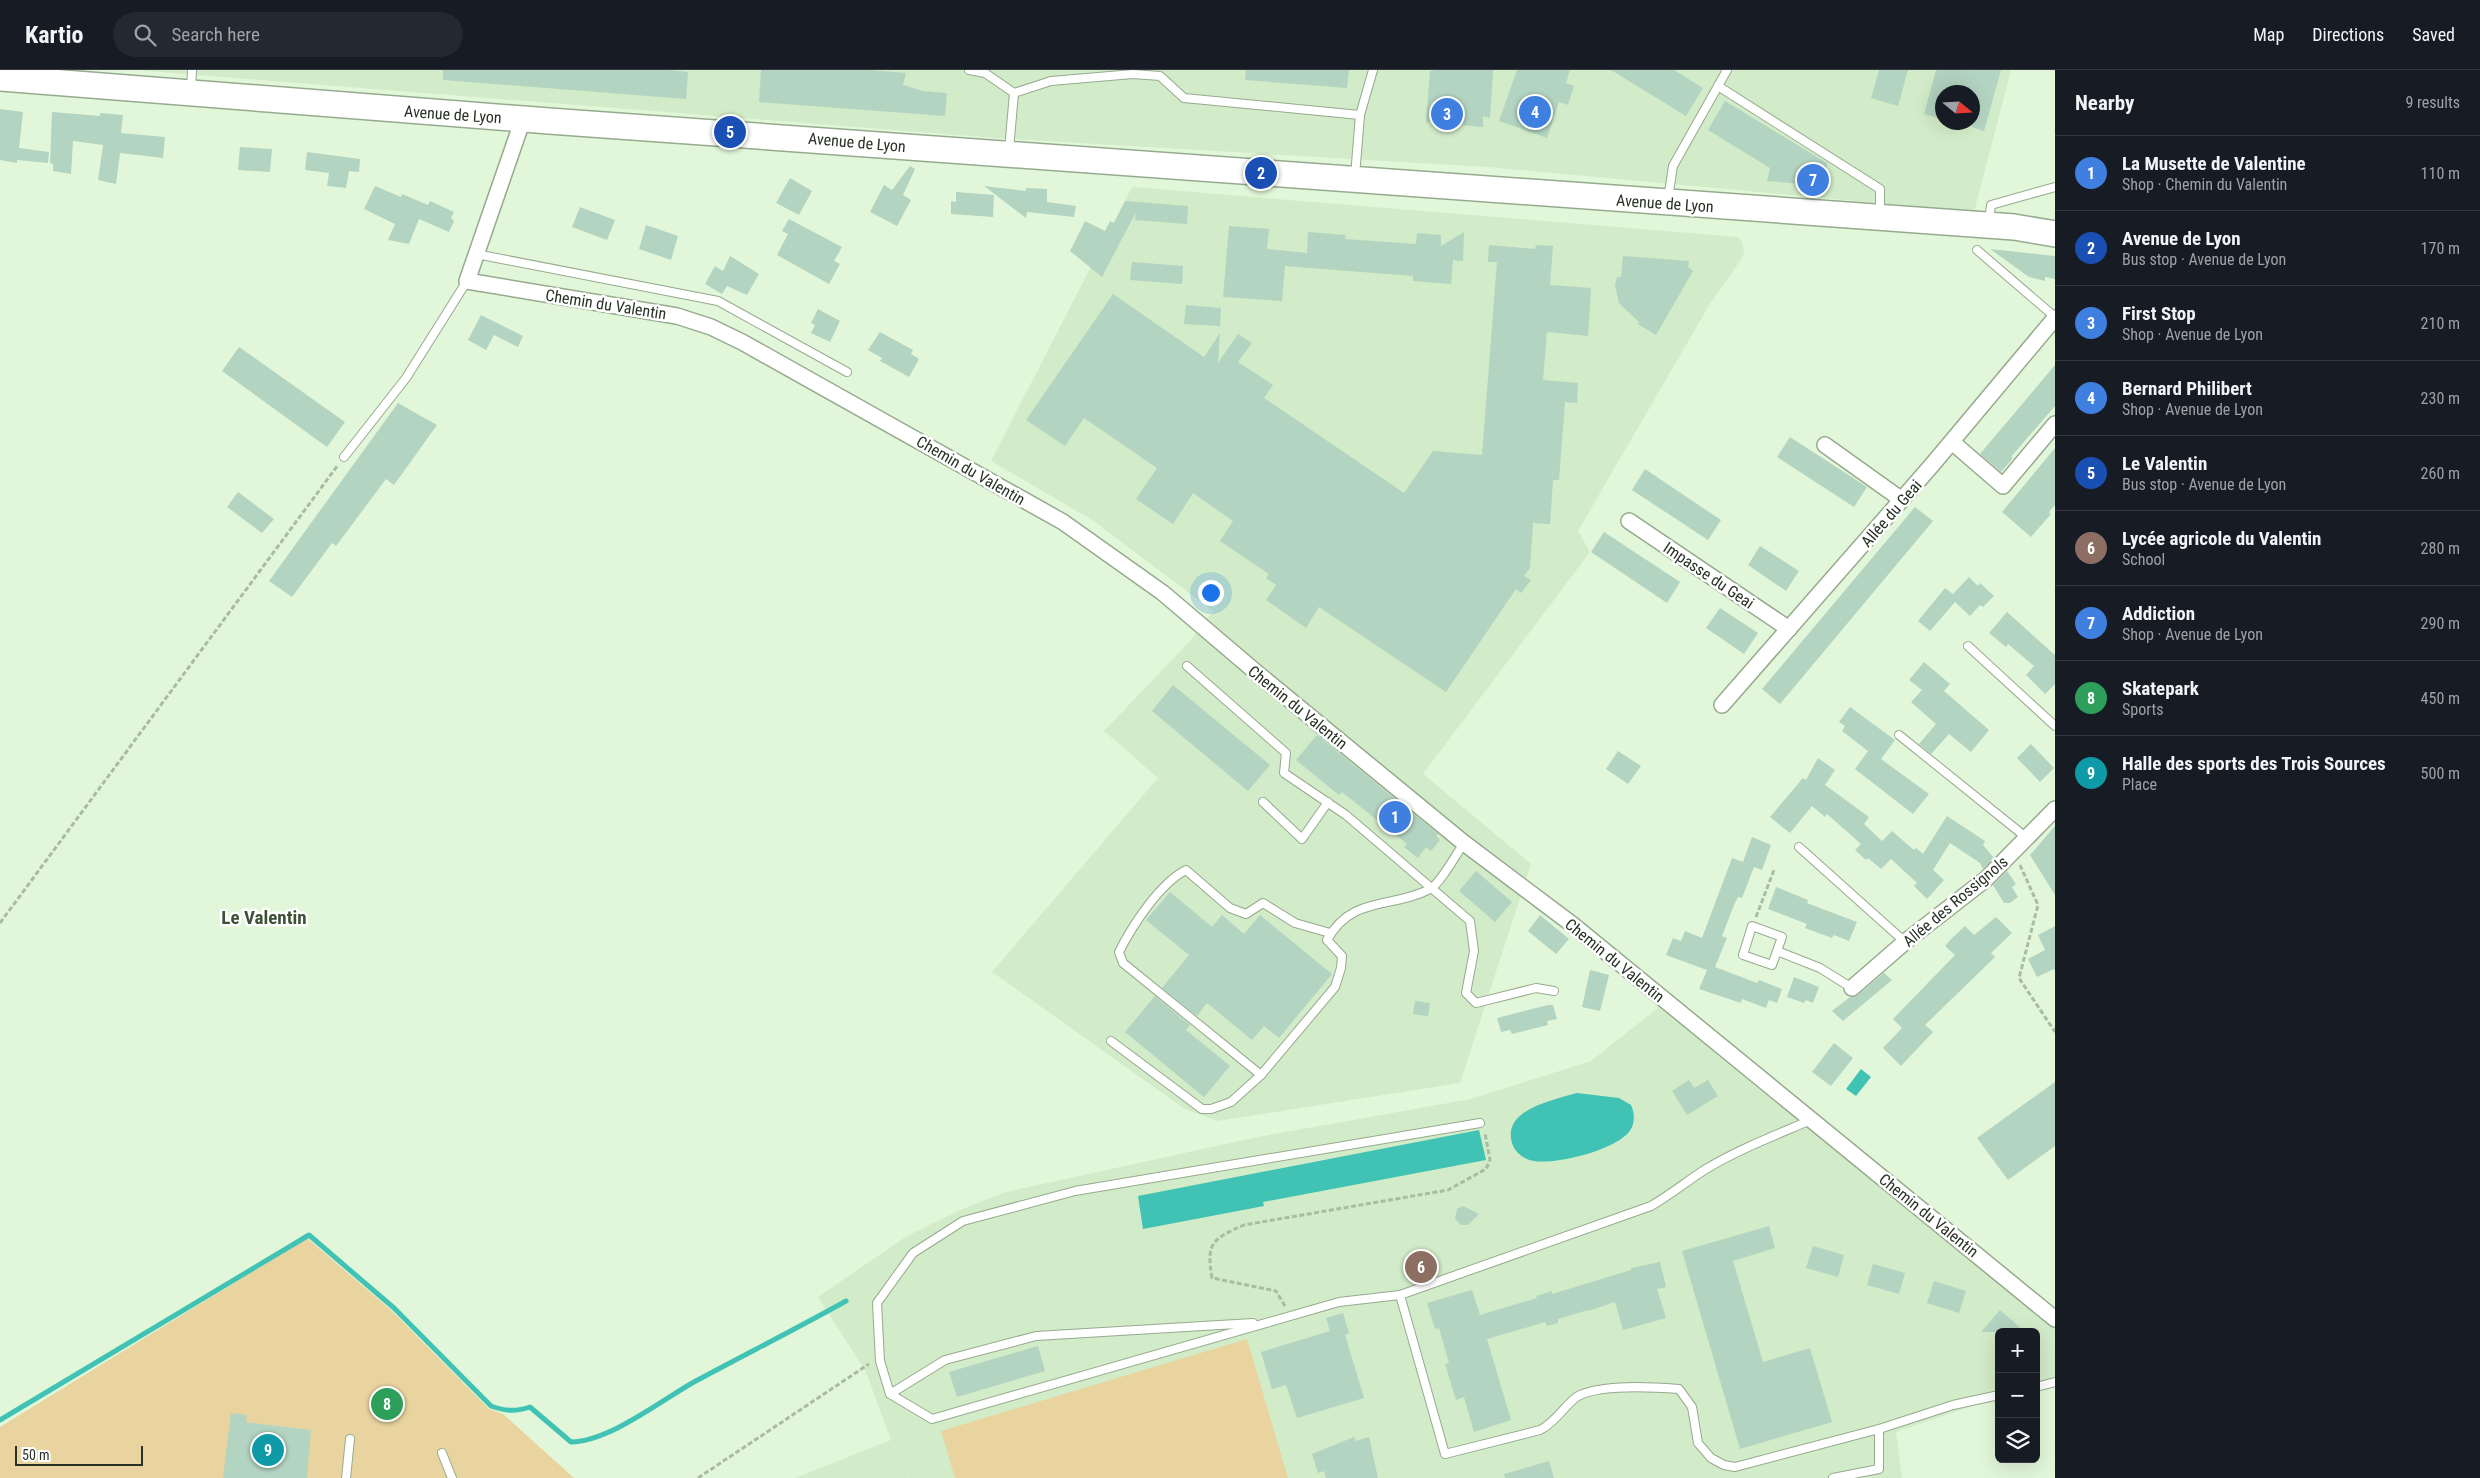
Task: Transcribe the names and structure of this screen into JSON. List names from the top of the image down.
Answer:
{
  "streets": {
    "main road": ["Avenue de Lyon"],
    "street": [
      "Chemin du Valentin",
      "Allée du Geai",
      "Impasse du Geai",
      "Allée des Rossignols"
    ]
  },
  "crossings": [
    ["Allée du Geai", "Impasse du Geai"]
  ],
  "districts": ["Le Valentin"],
  "scale_bar": "50 m",
  "north": "right",
  "page": {
    "header": "Kartio",
    "search": "Search here",
    "nav": ["Map", "Directions", "Saved"],
    "heading": ["Nearby", "9 results"],
    "pins": [
      "4",
      "3",
      "5",
      "2",
      "7",
      "1",
      "6",
      "8",
      "9"
    ],
    "list": [
      {
        "mark": "1",
        "name": "La Musette de Valentine",
        "note": "Shop · Chemin du Valentin",
        "value": "110 m"
      },
      {
        "mark": "2",
        "name": "Avenue de Lyon",
        "note": "Bus stop · Avenue de Lyon",
        "value": "170 m"
      },
      {
        "mark": "3",
        "name": "First Stop",
        "note": "Shop · Avenue de Lyon",
        "value": "210 m"
      },
      {
        "mark": "4",
        "name": "Bernard Philibert",
        "note": "Shop · Avenue de Lyon",
        "value": "230 m"
      },
      {
        "mark": "5",
        "name": "Le Valentin",
        "note": "Bus stop · Avenue de Lyon",
        "value": "260 m"
      },
      {
        "mark": "6",
        "name": "Lycée agricole du Valentin",
        "note": "School",
        "value": "280 m"
      },
      {
        "mark": "7",
        "name": "Addiction",
        "note": "Shop · Avenue de Lyon",
        "value": "290 m"
      },
      {
        "mark": "8",
        "name": "Skatepark",
        "note": "Sports",
        "value": "450 m"
      },
      {
        "mark": "9",
        "name": "Halle des sports des Trois Sources",
        "note": "Place",
        "value": "500 m"
      }
    ],
    "map_buttons": ["+", "−"],
    "scale": "50 m"
  }
}
